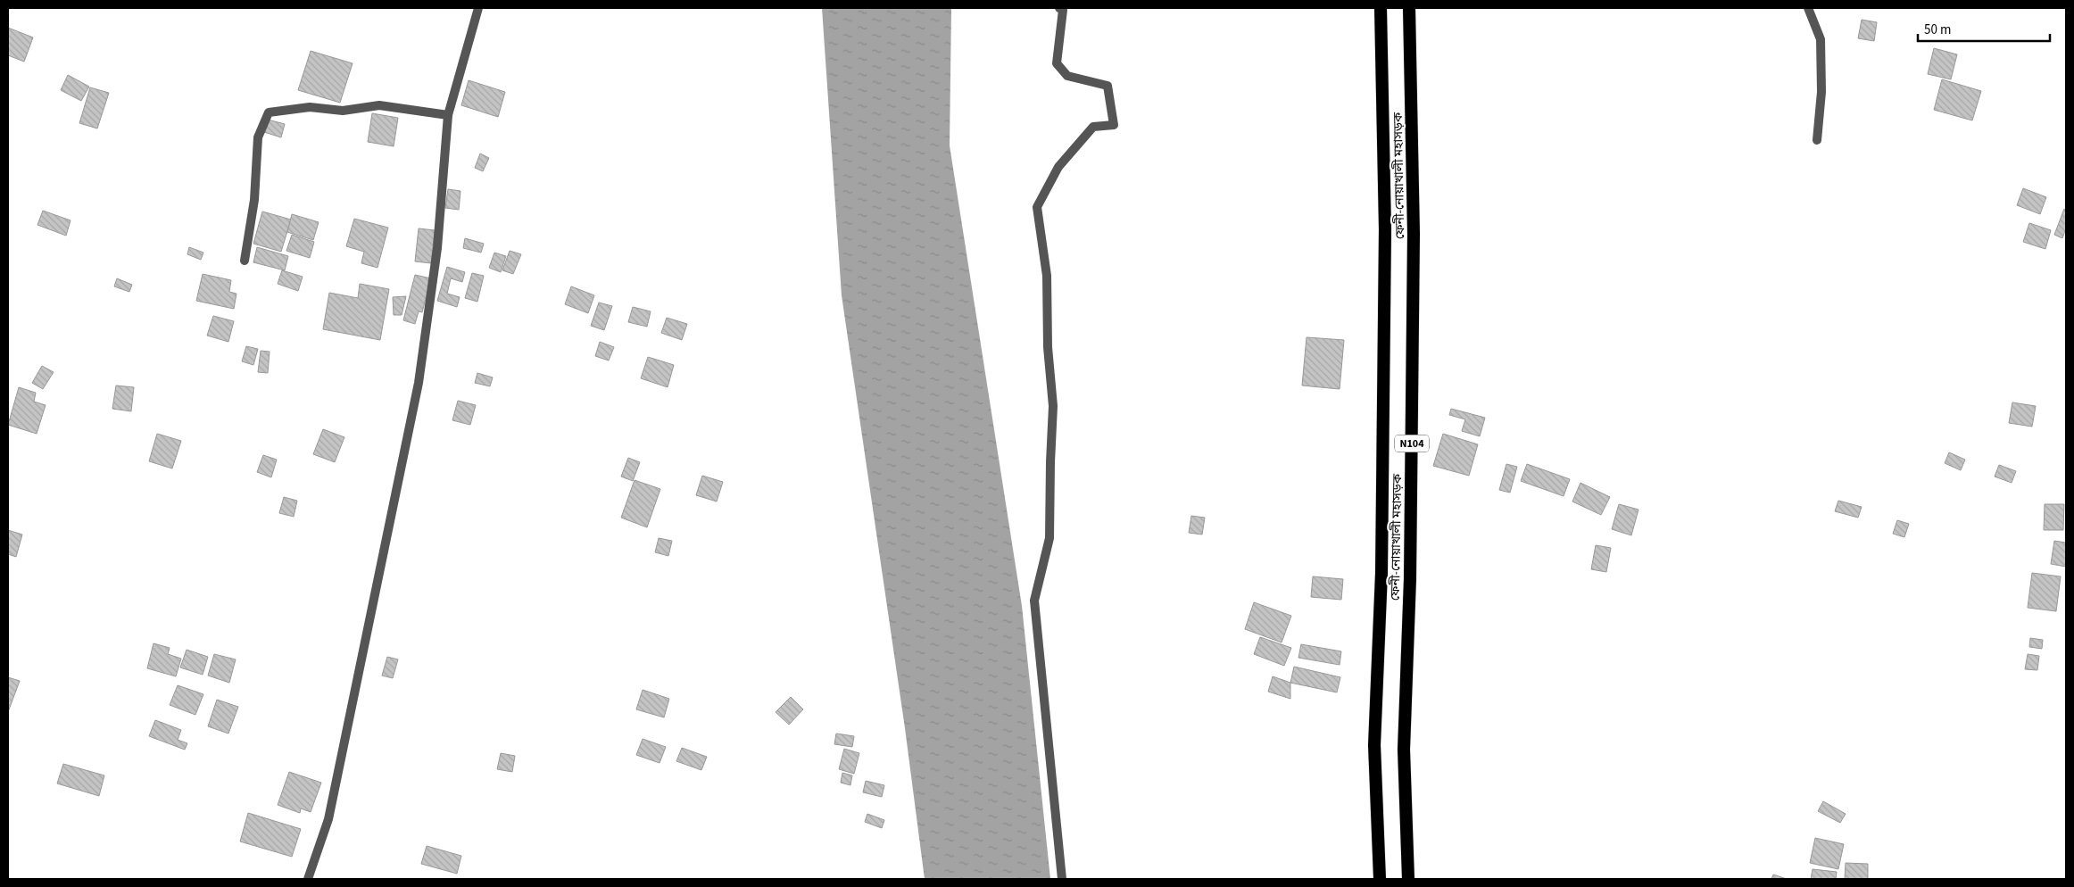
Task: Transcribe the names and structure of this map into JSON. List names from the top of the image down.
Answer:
{
  "streets": {
    "highway": ["ফেনী-নোয়াখালী মহাসড়ক", "N104"]
  },
  "scale_bar": "50 m"
}
